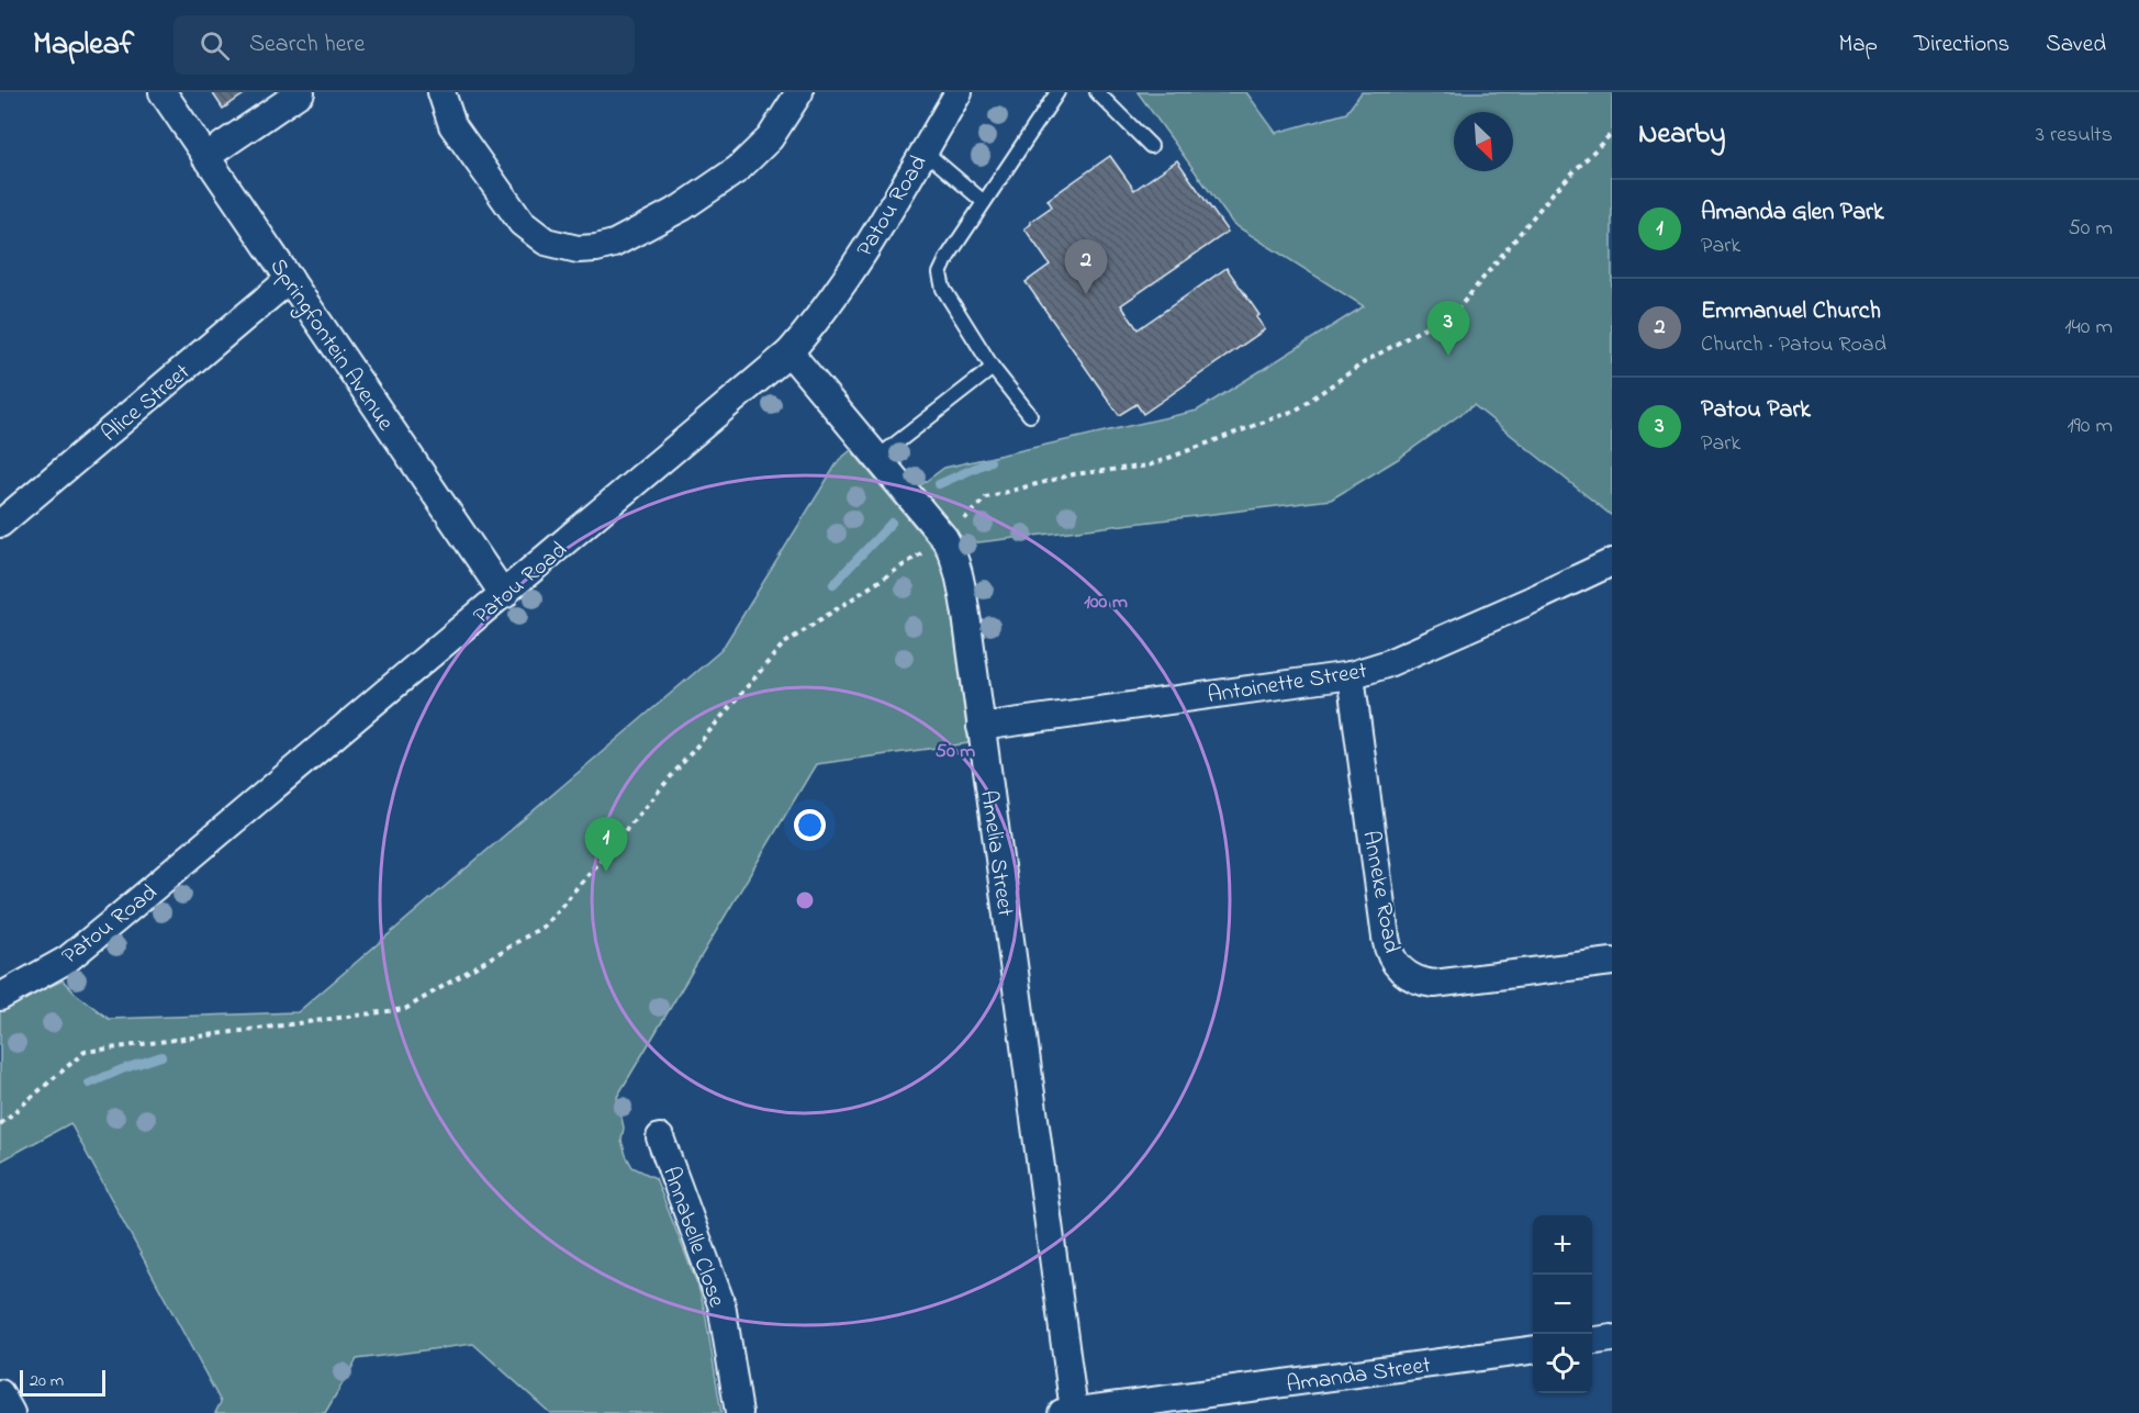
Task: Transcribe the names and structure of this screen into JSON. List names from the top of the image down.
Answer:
{
  "streets": {
    "street": [
      "Patou Road",
      "Springfontein Avenue",
      "Alice Street",
      "Antoinette Street",
      "Amelia Street",
      "Anneke Road",
      "Annabelle Close",
      "Amanda Street"
    ]
  },
  "crossings": [
    ["Patou Road", "Springfontein Avenue"],
    ["Patou Road", "Amelia Street"],
    ["Springfontein Avenue", "Alice Street"],
    ["Antoinette Street", "Amelia Street"],
    ["Antoinette Street", "Anneke Road"],
    ["Amelia Street", "Amanda Street"]
  ],
  "scale_bar": "20 m",
  "north": "bottom right",
  "page": {
    "header": "Mapleaf",
    "search": "Search here",
    "nav": ["Map", "Directions", "Saved"],
    "heading": ["Nearby", "3 results"],
    "list": [
      {
        "mark": "1",
        "name": "Amanda Glen Park",
        "note": "Park",
        "value": "50 m"
      },
      {
        "mark": "2",
        "name": "Emmanuel Church",
        "note": "Church · Patou Road",
        "value": "140 m"
      },
      {
        "mark": "3",
        "name": "Patou Park",
        "note": "Park",
        "value": "190 m"
      }
    ],
    "pins": ["2", "3", "1"],
    "map_buttons": ["+", "−"],
    "scale": "20 m"
  },
  "rings": ["100 m", "50 m"]
}
